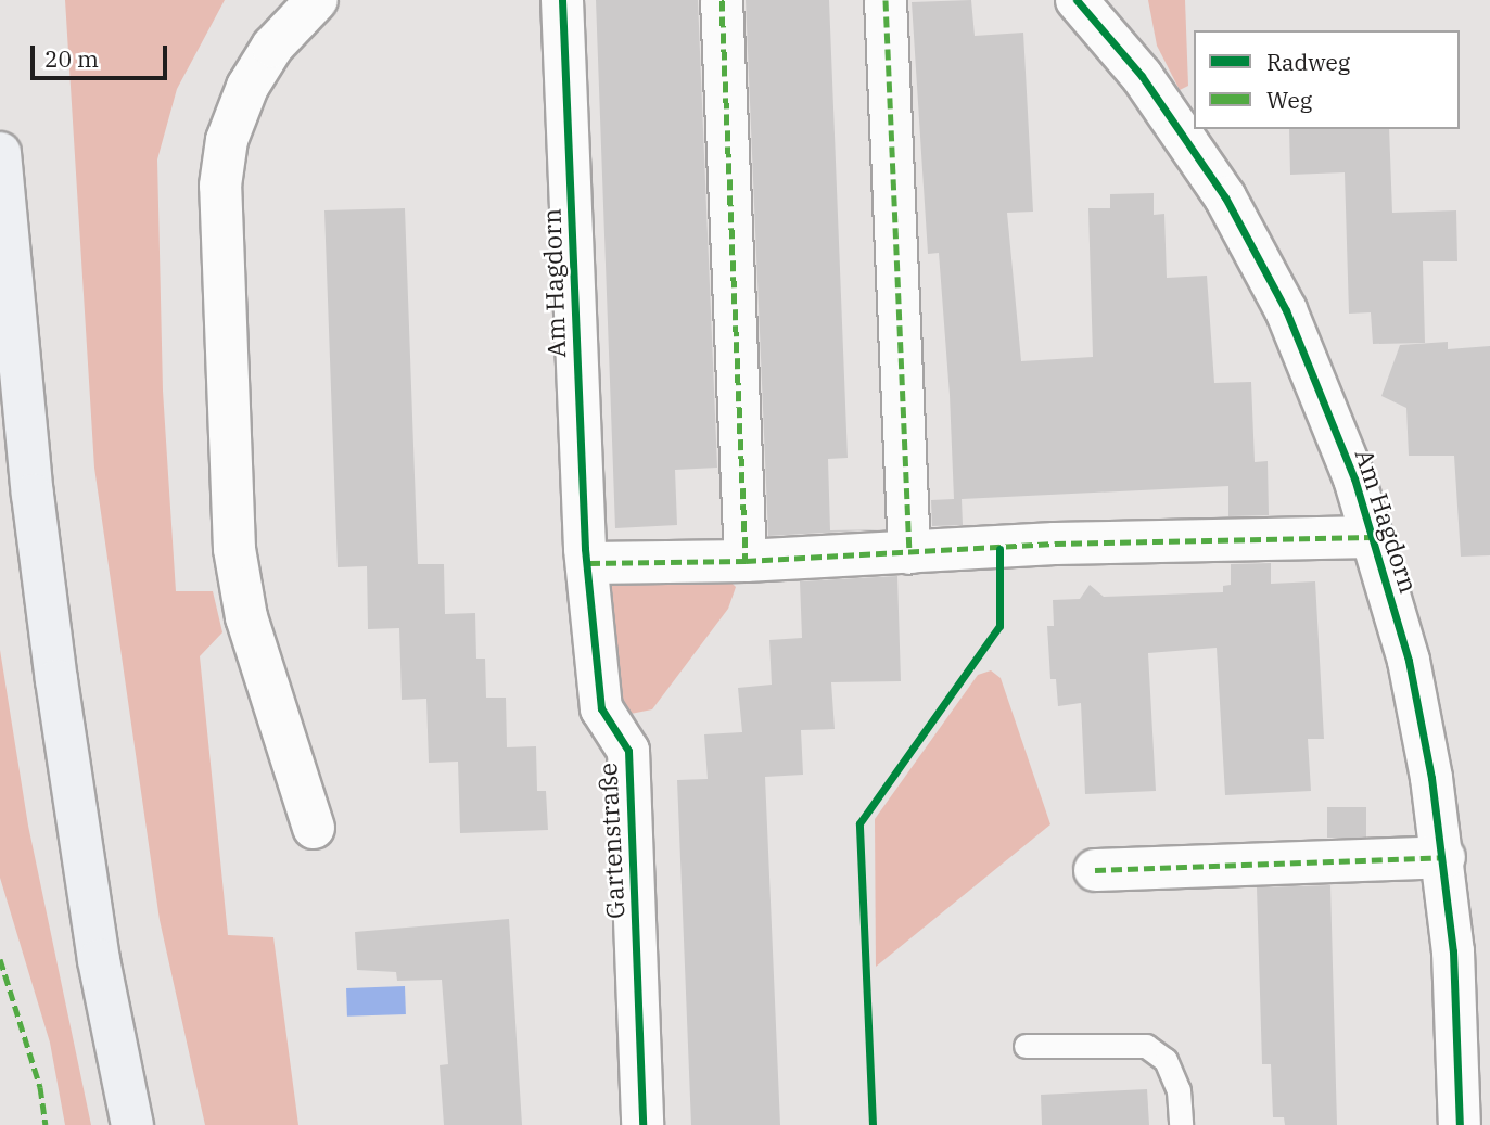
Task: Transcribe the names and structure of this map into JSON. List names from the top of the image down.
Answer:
{
  "streets": {
    "street": ["Am Hagdorn", "Gartenstraße"]
  },
  "crossings": [
    ["Am Hagdorn", "Gartenstraße"]
  ],
  "legend": ["Radweg", "Weg"],
  "scale_bar": "20 m"
}
